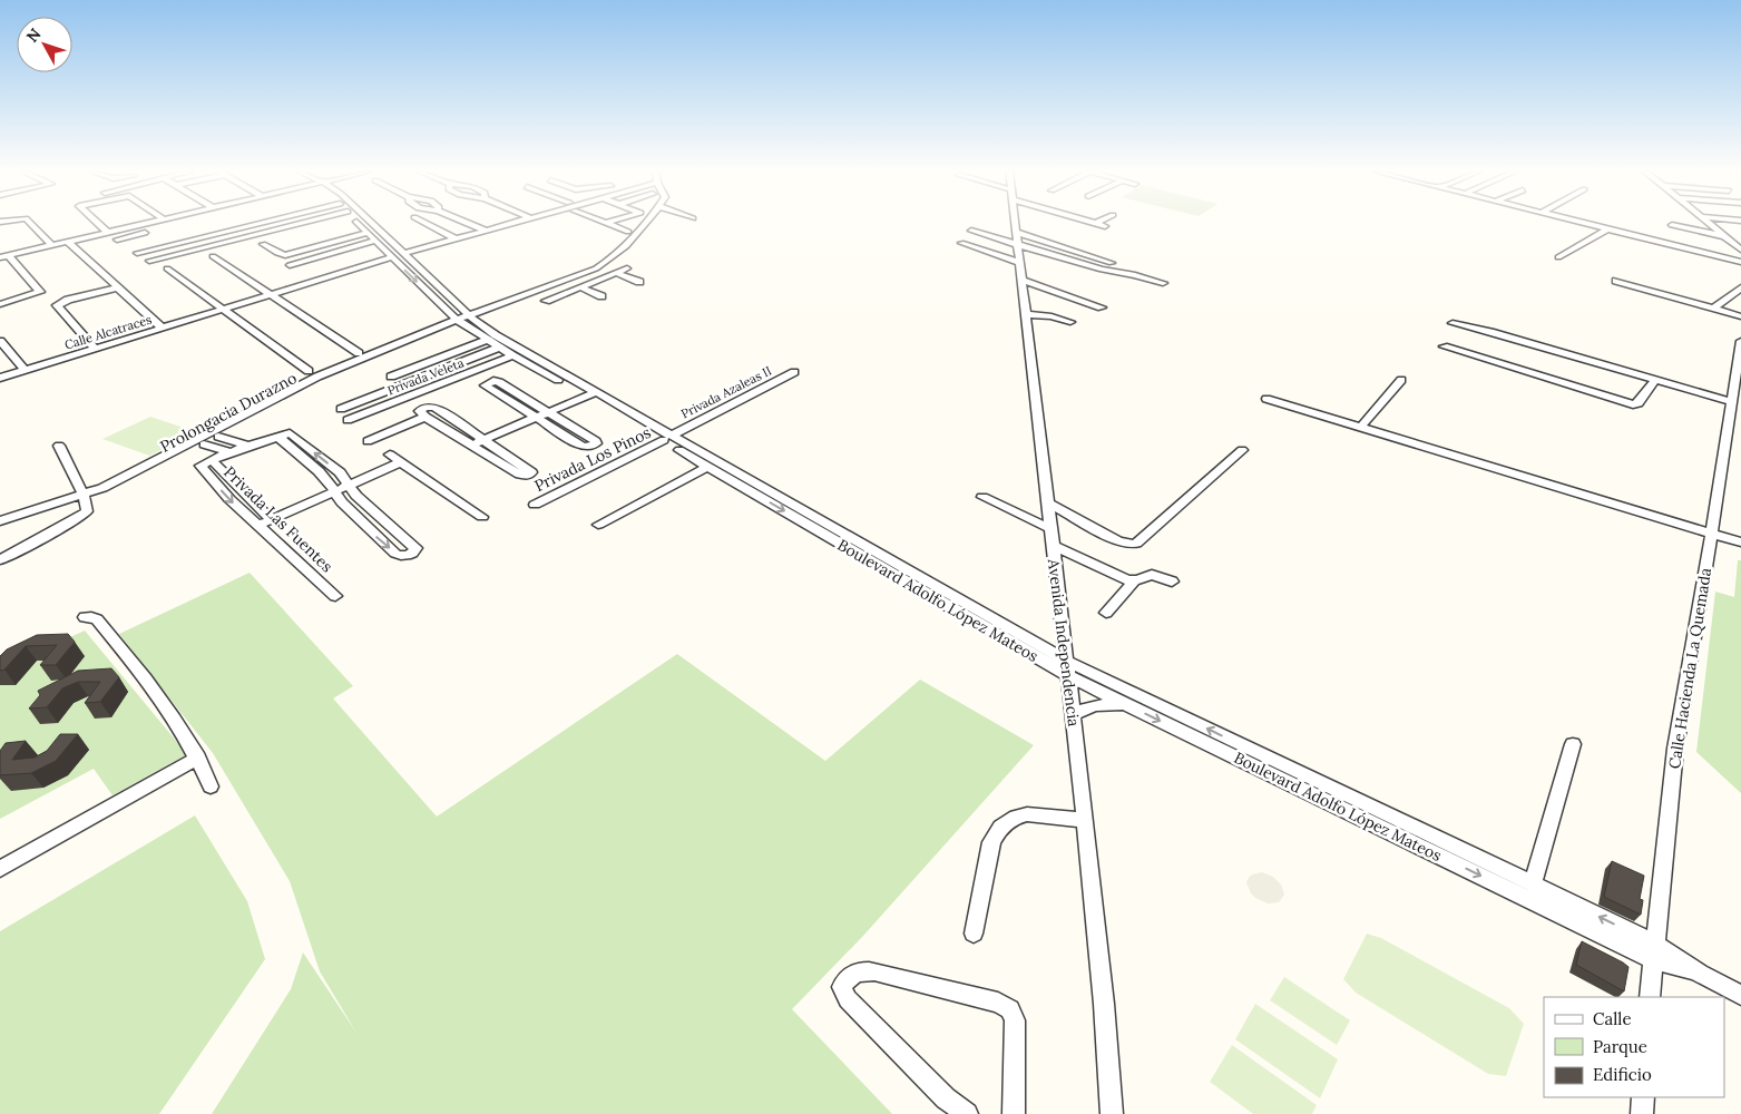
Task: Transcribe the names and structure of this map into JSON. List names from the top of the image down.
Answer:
{
  "streets": {
    "street": [
      "Calle Alcatraces",
      "Privada Veleta",
      "Privada Azaleas II",
      "Prolongacia Durazno",
      "Privada Los Pinos",
      "Privada Las Fuentes",
      "Boulevard Adolfo López Mateos",
      "Avenida Independencia",
      "Calle Hacienda La Quemada"
    ]
  },
  "crossings": [
    ["Calle Alcatraces", "Boulevard Adolfo López Mateos"],
    ["Privada Veleta", "Boulevard Adolfo López Mateos"],
    ["Privada Azaleas II", "Privada Los Pinos"],
    ["Privada Azaleas II", "Boulevard Adolfo López Mateos"],
    ["Prolongacia Durazno", "Boulevard Adolfo López Mateos"],
    ["Privada Los Pinos", "Boulevard Adolfo López Mateos"],
    ["Boulevard Adolfo López Mateos", "Avenida Independencia"],
    ["Boulevard Adolfo López Mateos", "Calle Hacienda La Quemada"]
  ],
  "legend": ["Calle", "Parque", "Edificio"],
  "north": "top left"
}
